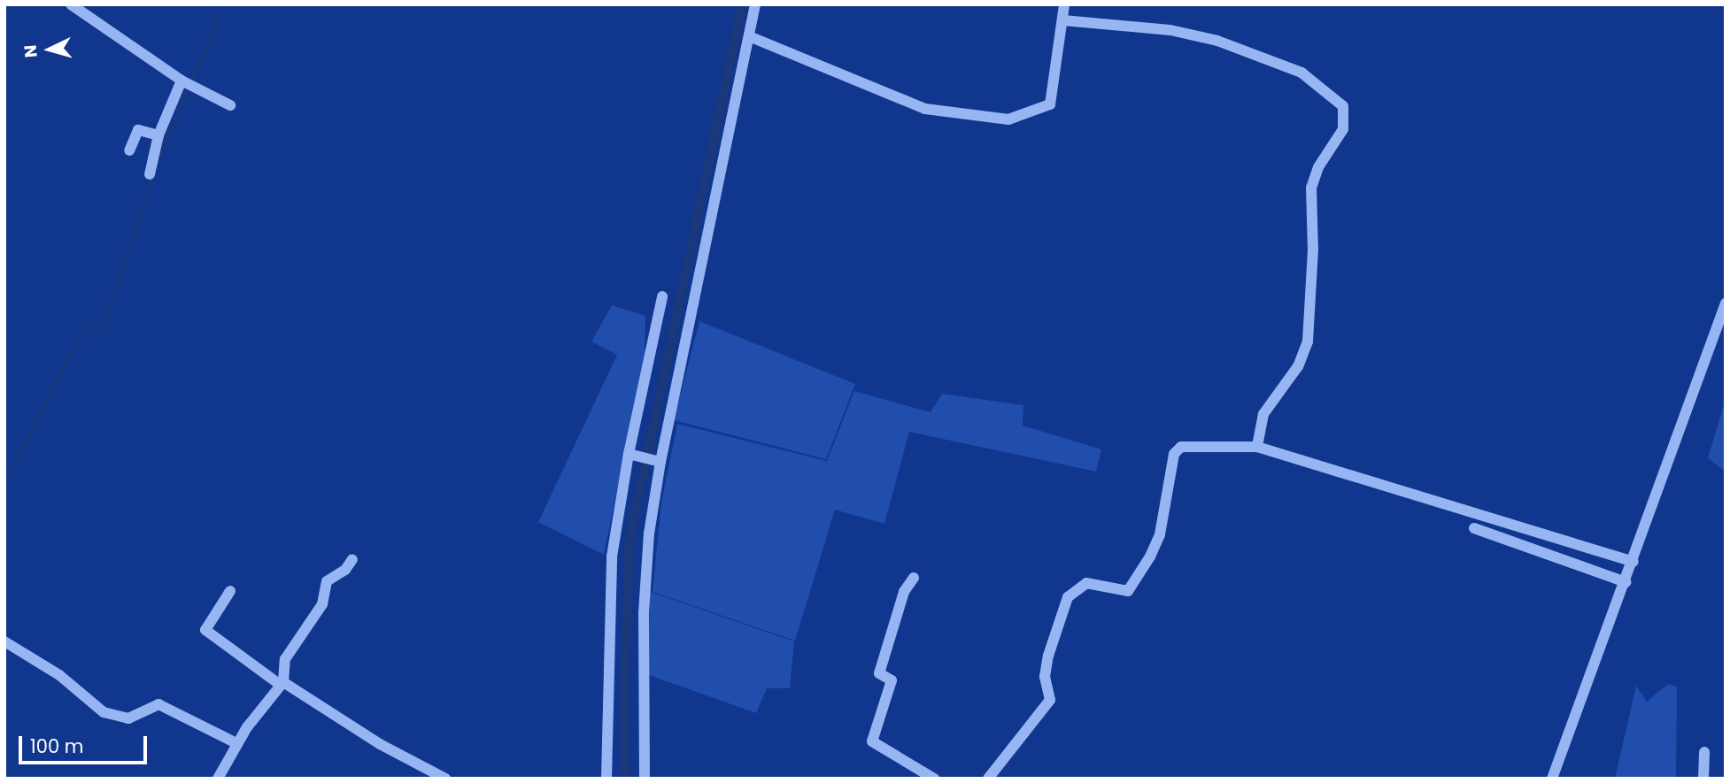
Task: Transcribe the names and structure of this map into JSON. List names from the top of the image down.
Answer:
{
  "scale_bar": "100 m",
  "north": "left"
}
